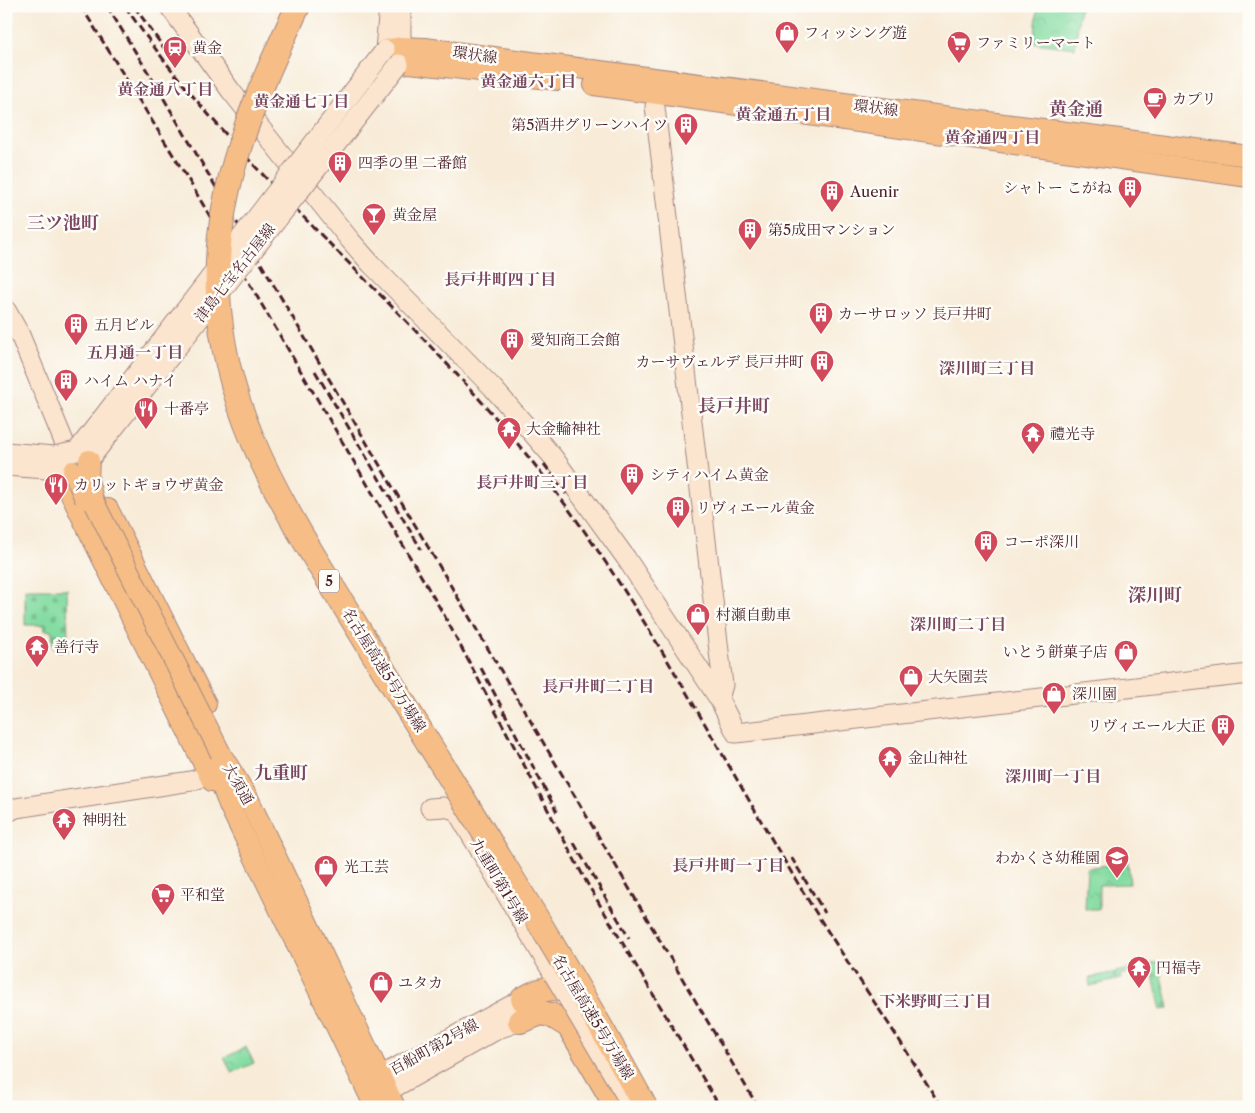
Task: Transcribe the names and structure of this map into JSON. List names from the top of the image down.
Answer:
{
  "streets": {
    "highway": ["5", "名古屋高速5号万場線"],
    "main road": ["環状線", "大須通"],
    "street": ["津島七宝名古屋線", "九重町第1号線", "百船町第2号線"]
  },
  "crossings": [
    ["環状線", "津島七宝名古屋線"],
    ["津島七宝名古屋線", "大須通"],
    ["大須通", "百船町第2号線"]
  ],
  "districts": [
    "黄金通六丁目",
    "黄金通八丁目",
    "黄金通七丁目",
    "黄金通",
    "黄金通五丁目",
    "黄金通四丁目",
    "三ツ池町",
    "長戸井町四丁目",
    "五月通一丁目",
    "深川町三丁目",
    "長戸井町",
    "長戸井町三丁目",
    "深川町",
    "深川町二丁目",
    "長戸井町二丁目",
    "九重町",
    "深川町一丁目",
    "長戸井町一丁目",
    "下米野町三丁目"
  ],
  "places": {
    "shop": [
      "フィッシング遊",
      "村瀬自動車",
      "いとう餅菓子店",
      "大矢園芸",
      "深川園",
      "光工芸",
      "ユタカ"
    ],
    "supermarket": ["ファミリーマート", "平和堂"],
    "station": ["黄金"],
    "cafe": ["カプリ"],
    "building": [
      "第5酒井グリーンハイツ",
      "四季の里 二番館",
      "シャトー こがね",
      "Auenir",
      "第5成田マンション",
      "カーサロッソ 長戸井町",
      "五月ビル",
      "愛知商工会館",
      "カーサヴェルデ 長戸井町",
      "ハイム ハナイ",
      "シティハイム黄金",
      "リヴィエール黄金",
      "コーポ深川",
      "リヴィエール大正"
    ],
    "bar": ["黄金屋"],
    "restaurant": ["十番亭", "カリットギョウザ黄金"],
    "temple": [
      "大金輪神社",
      "禮光寺",
      "善行寺",
      "金山神社",
      "神明社",
      "円福寺"
    ],
    "school or university": ["わかくさ幼稚園"]
  }
}
